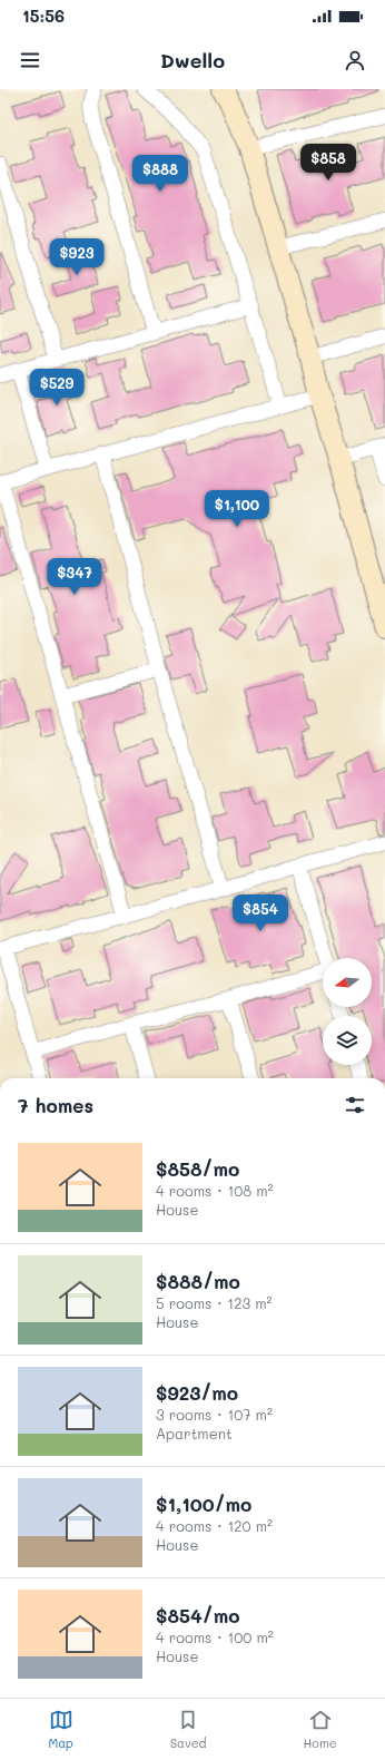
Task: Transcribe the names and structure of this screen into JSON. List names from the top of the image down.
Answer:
{
  "north": "left",
  "page": {
    "status": "15:56",
    "header": "Dwello",
    "price": [
      "$858",
      "$888",
      "$923",
      "$529",
      "$1,100",
      "$347",
      "$854"
    ],
    "heading": "7 homes",
    "list": [
      {
        "name": "$858/mo",
        "note": "4 rooms · 108 m² · House"
      },
      {
        "name": "$888/mo",
        "note": "5 rooms · 123 m² · House"
      },
      {
        "name": "$923/mo",
        "note": "3 rooms · 107 m² · Apartment"
      },
      {
        "name": "$1,100/mo",
        "note": "4 rooms · 120 m² · House"
      },
      {
        "name": "$854/mo",
        "note": "4 rooms · 100 m² · House"
      }
    ],
    "tabs": ["Map", "Saved", "Home"]
  }
}
